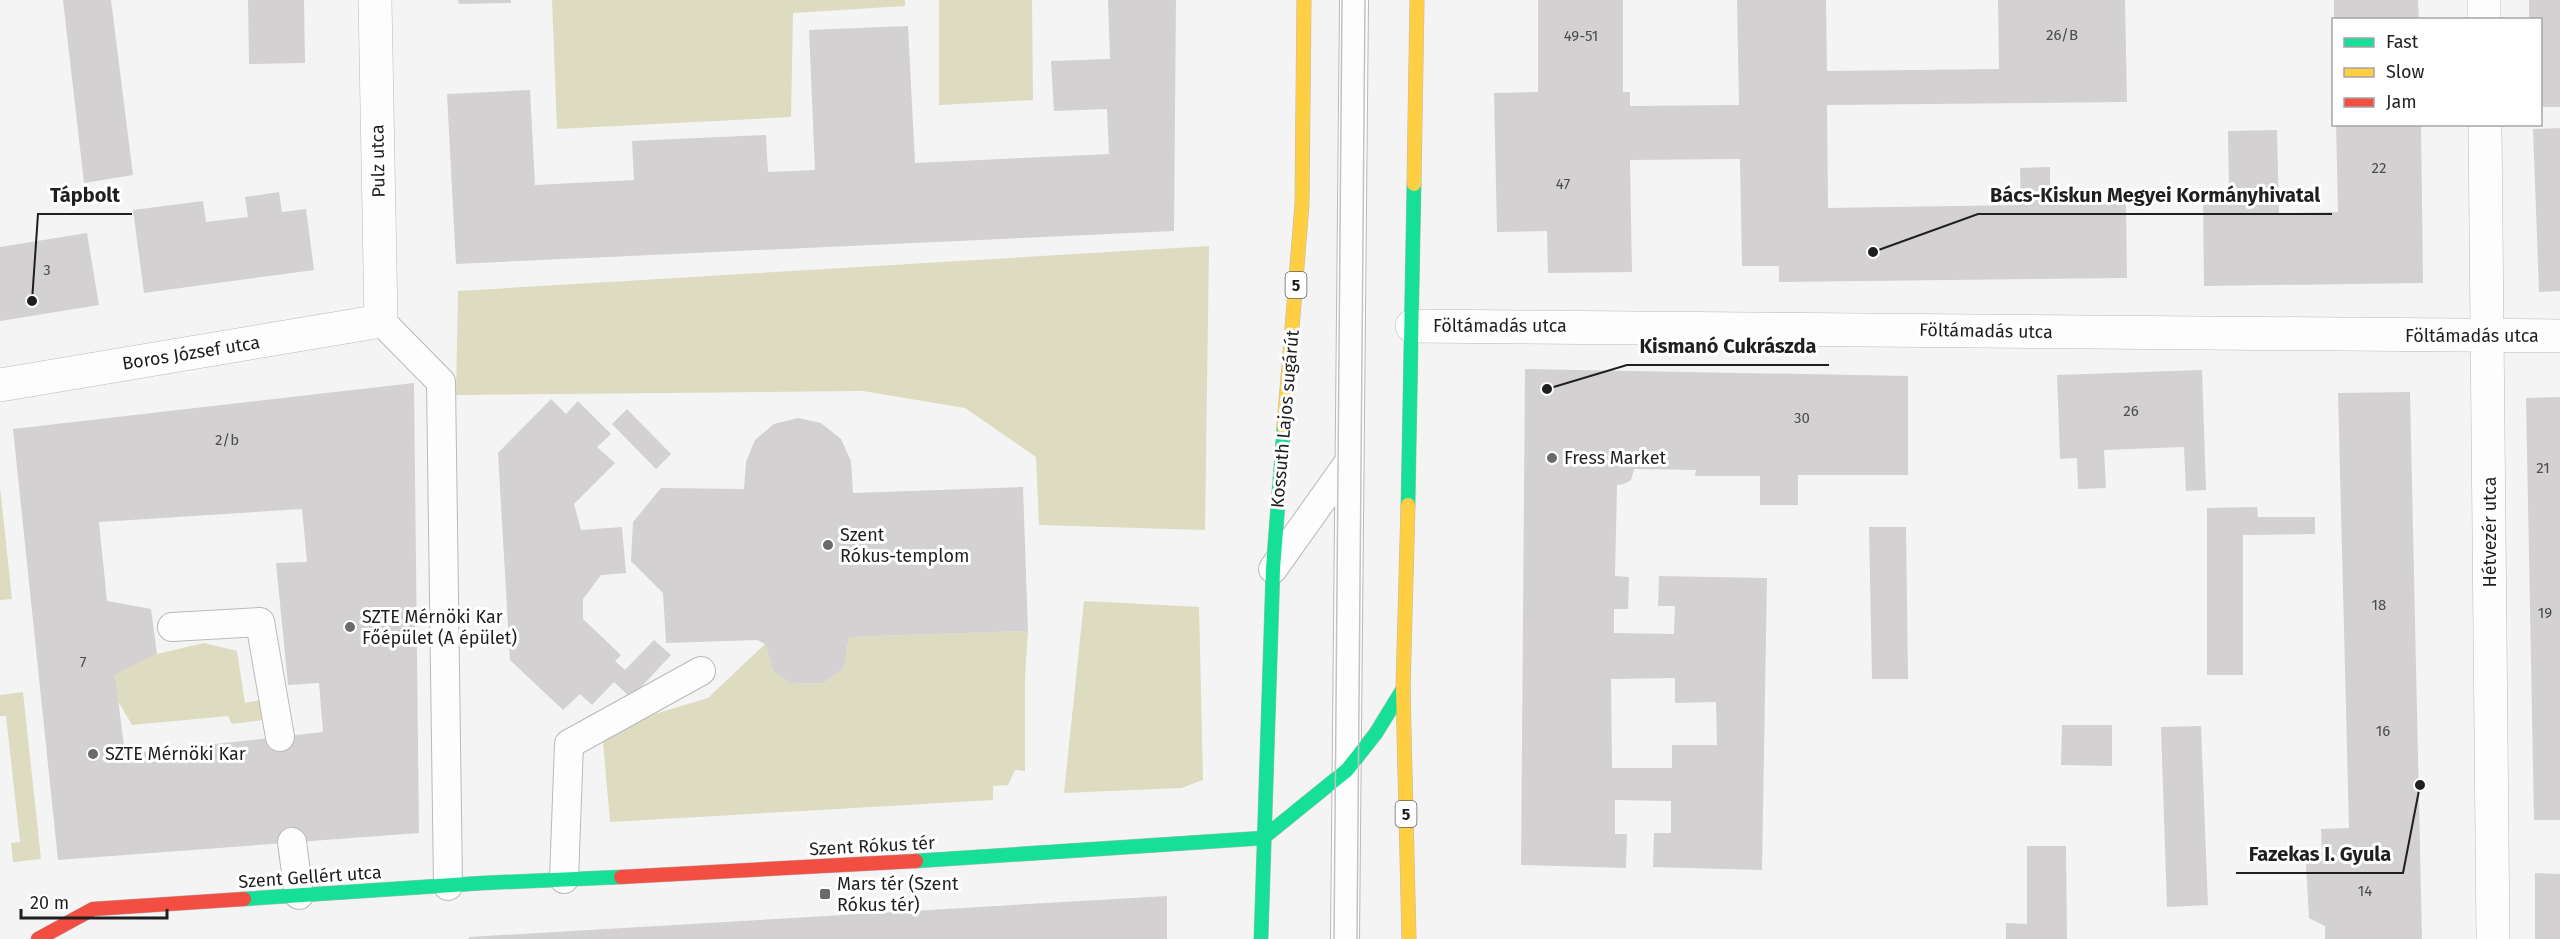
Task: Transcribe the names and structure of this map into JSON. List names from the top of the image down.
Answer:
{
  "streets": {
    "main road": [
      "5",
      "Kossuth Lajos sugárút",
      "Szent Rókus tér",
      "Szent Gellért utca"
    ],
    "street": [
      "Pulz utca",
      "Föltámadás utca",
      "Boros József utca",
      "Hétvezér utca"
    ]
  },
  "crossings": [
    ["Pulz utca", "Boros József utca"],
    ["5", "Föltámadás utca"],
    ["Föltámadás utca", "Hétvezér utca"],
    ["Kossuth Lajos sugárút", "Szent Rókus tér"],
    ["Szent Rókus tér", "Szent Gellért utca"]
  ],
  "places": {
    "other": [
      "Bács-Kiskun Megyei Kormányhivatal",
      "Tápbolt",
      "Kismanó Cukrászda",
      "Fress Market",
      "Szent Rókus-templom",
      "SZTE Mérnöki Kar Főépület (A épület)",
      "SZTE Mérnöki Kar",
      "Fazekas I. Gyula"
    ],
    "transit": ["Mars tér (Szent Rókus tér)"]
  },
  "house_numbers": [
    "26/B",
    "49-51",
    "22",
    "47",
    "3",
    "26",
    "30",
    "2/b",
    "21",
    "18",
    "19",
    "7",
    "16",
    "14"
  ],
  "legend": ["Fast", "Slow", "Jam"],
  "scale_bar": "20 m"
}
